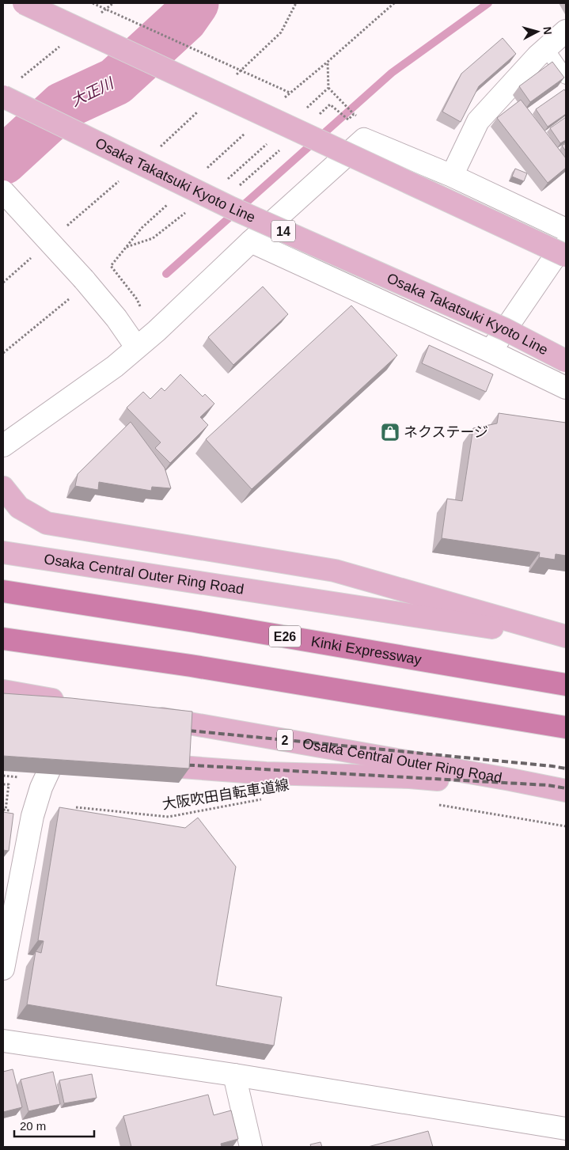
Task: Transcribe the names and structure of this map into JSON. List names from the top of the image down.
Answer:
{
  "streets": {
    "highway": ["E26", "Kinki Expressway"],
    "main road": [
      "Osaka Takatsuki Kyoto Line",
      "14",
      "Osaka Central Outer Ring Road",
      "2"
    ],
    "path": ["大阪吹田自転車道線"]
  },
  "water": ["大正川"],
  "places": {
    "shop": ["ネクステージ"]
  },
  "scale_bar": "20 m",
  "north": "right"
}
